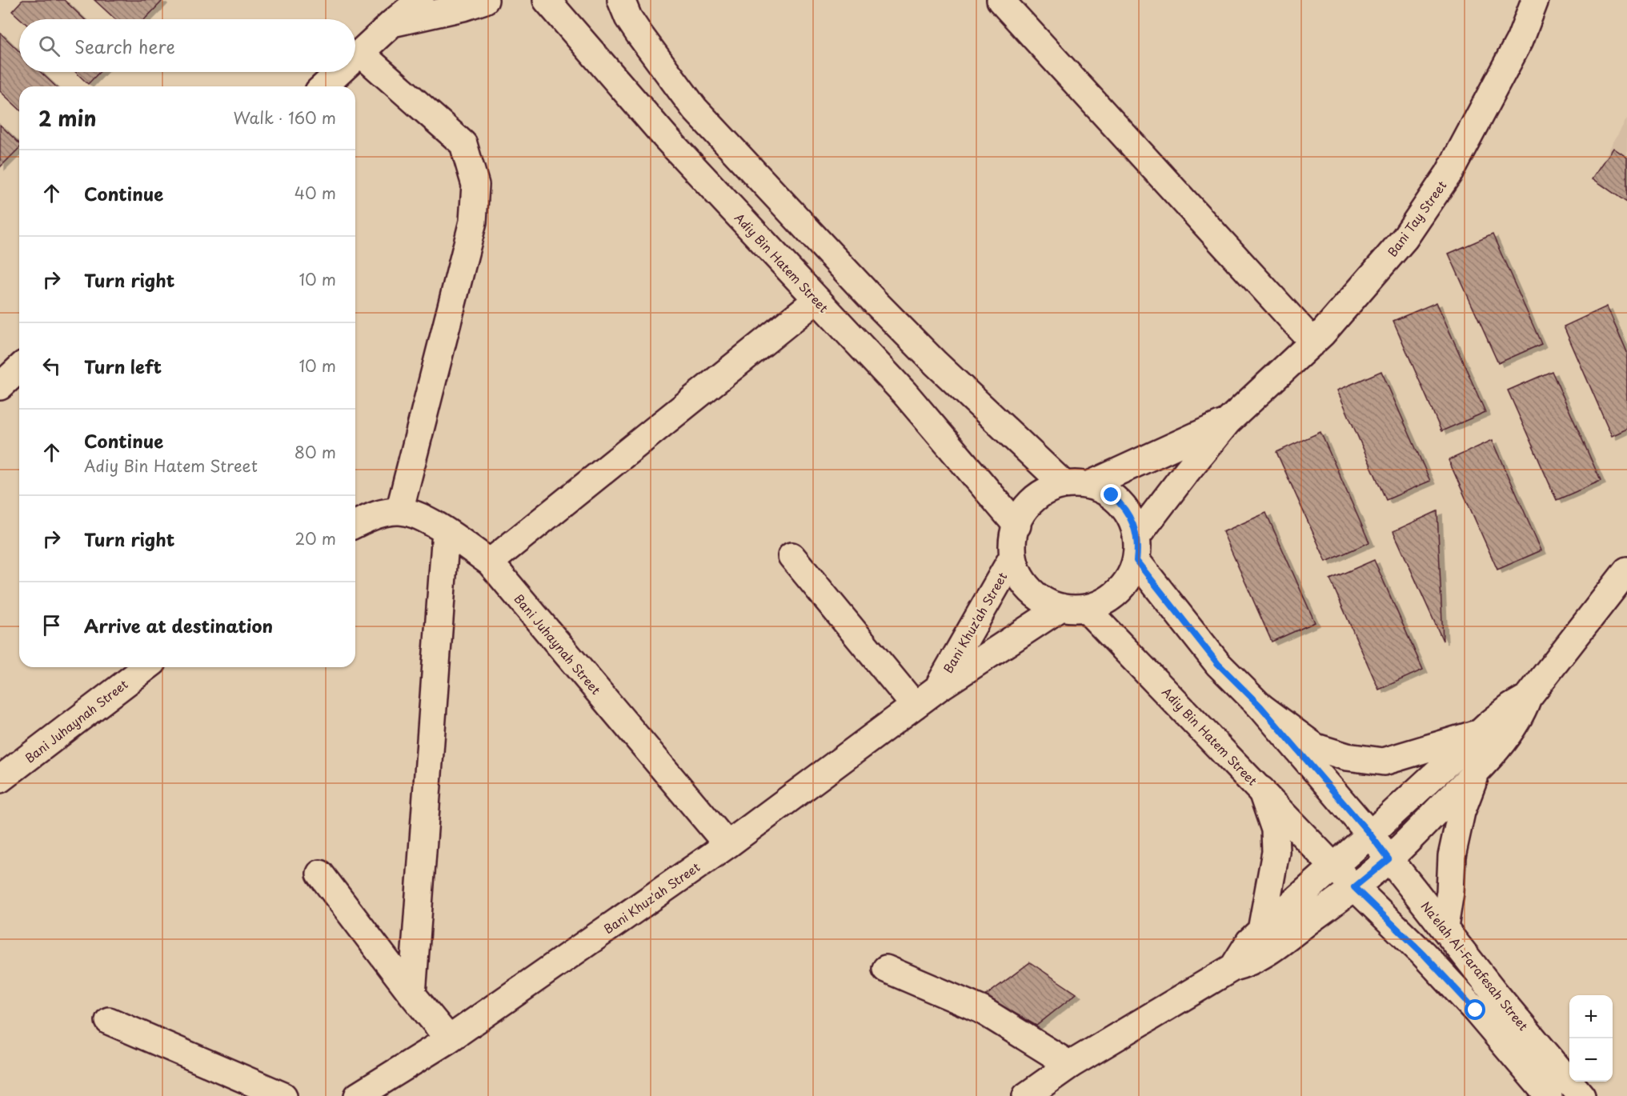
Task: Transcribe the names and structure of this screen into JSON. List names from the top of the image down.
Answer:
{
  "streets": {
    "street": [
      "Bani Tay Street",
      "Adiy Bin Hatem Street",
      "Bani Khuz'ah Street",
      "Bani Juhaynah Street",
      "Na'elah Al-Farafesah Street"
    ]
  },
  "crossings": [
    ["Bani Tay Street", "Adiy Bin Hatem Street"],
    ["Bani Tay Street", "Bani Khuz'ah Street"],
    ["Adiy Bin Hatem Street", "Bani Khuz'ah Street"],
    ["Bani Khuz'ah Street", "Bani Juhaynah Street"]
  ],
  "page": {
    "search": "Search here",
    "heading": ["2 min", "Walk · 160 m"],
    "list": [
      ["Continue", "40 m"],
      ["Turn right", "10 m"],
      ["Turn left", "10 m"],
      ["Continue", "Adiy Bin Hatem Street", "80 m"],
      ["Turn right", "20 m"],
      "Arrive at destination"
    ],
    "map_buttons": ["+", "−"]
  }
}
